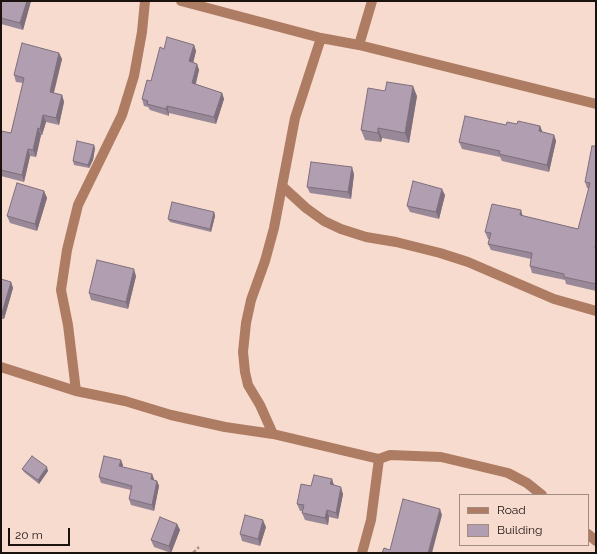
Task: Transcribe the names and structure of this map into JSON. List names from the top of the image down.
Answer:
{
  "legend": ["Road", "Building"],
  "scale_bar": "20 m"
}
